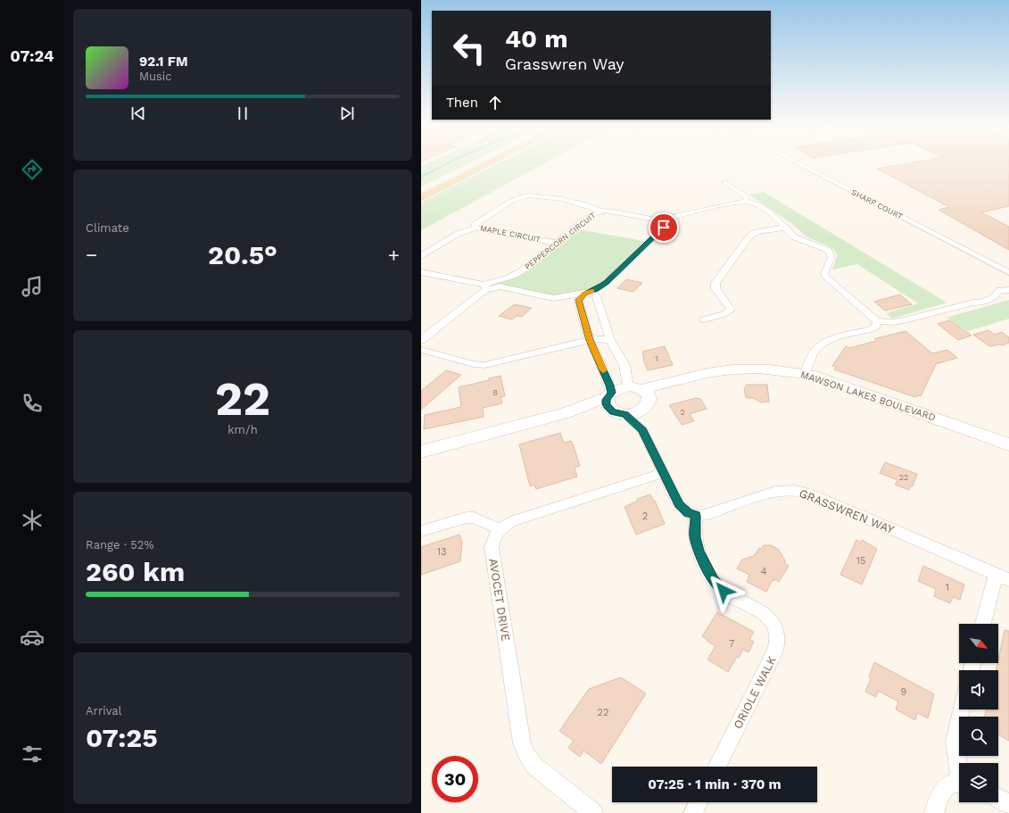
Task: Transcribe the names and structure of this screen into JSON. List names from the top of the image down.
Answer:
{
  "streets": {
    "street": [
      "SHARP COURT",
      "MAPLE CIRCUIT",
      "PEPPERCORN CIRCUIT",
      "MAWSON LAKES BOULEVARD",
      "GRASSWREN WAY",
      "AVOCET DRIVE",
      "ORIOLE WALK"
    ]
  },
  "crossings": [
    ["MAPLE CIRCUIT", "PEPPERCORN CIRCUIT"],
    ["GRASSWREN WAY", "ORIOLE WALK"]
  ],
  "house_numbers": [
    "1",
    "8",
    "2",
    "22",
    "2",
    "13",
    "15",
    "4",
    "1",
    "7",
    "9",
    "22"
  ],
  "north": "bottom right",
  "page": {
    "tabs": "07:24",
    "turn": ["40 m", "Grasswren Way"],
    "song": ["92.1 FM", "Music"],
    "then": "Then",
    "tile": [
      "Climate",
      ["22", "km/h"],
      ["Range · 52%", "260 km"],
      ["Arrival", "07:25"]
    ],
    "heat": ["−", "20.5°", "+"],
    "limit": "30",
    "trip": "07:25 · 1 min · 370 m"
  }
}
